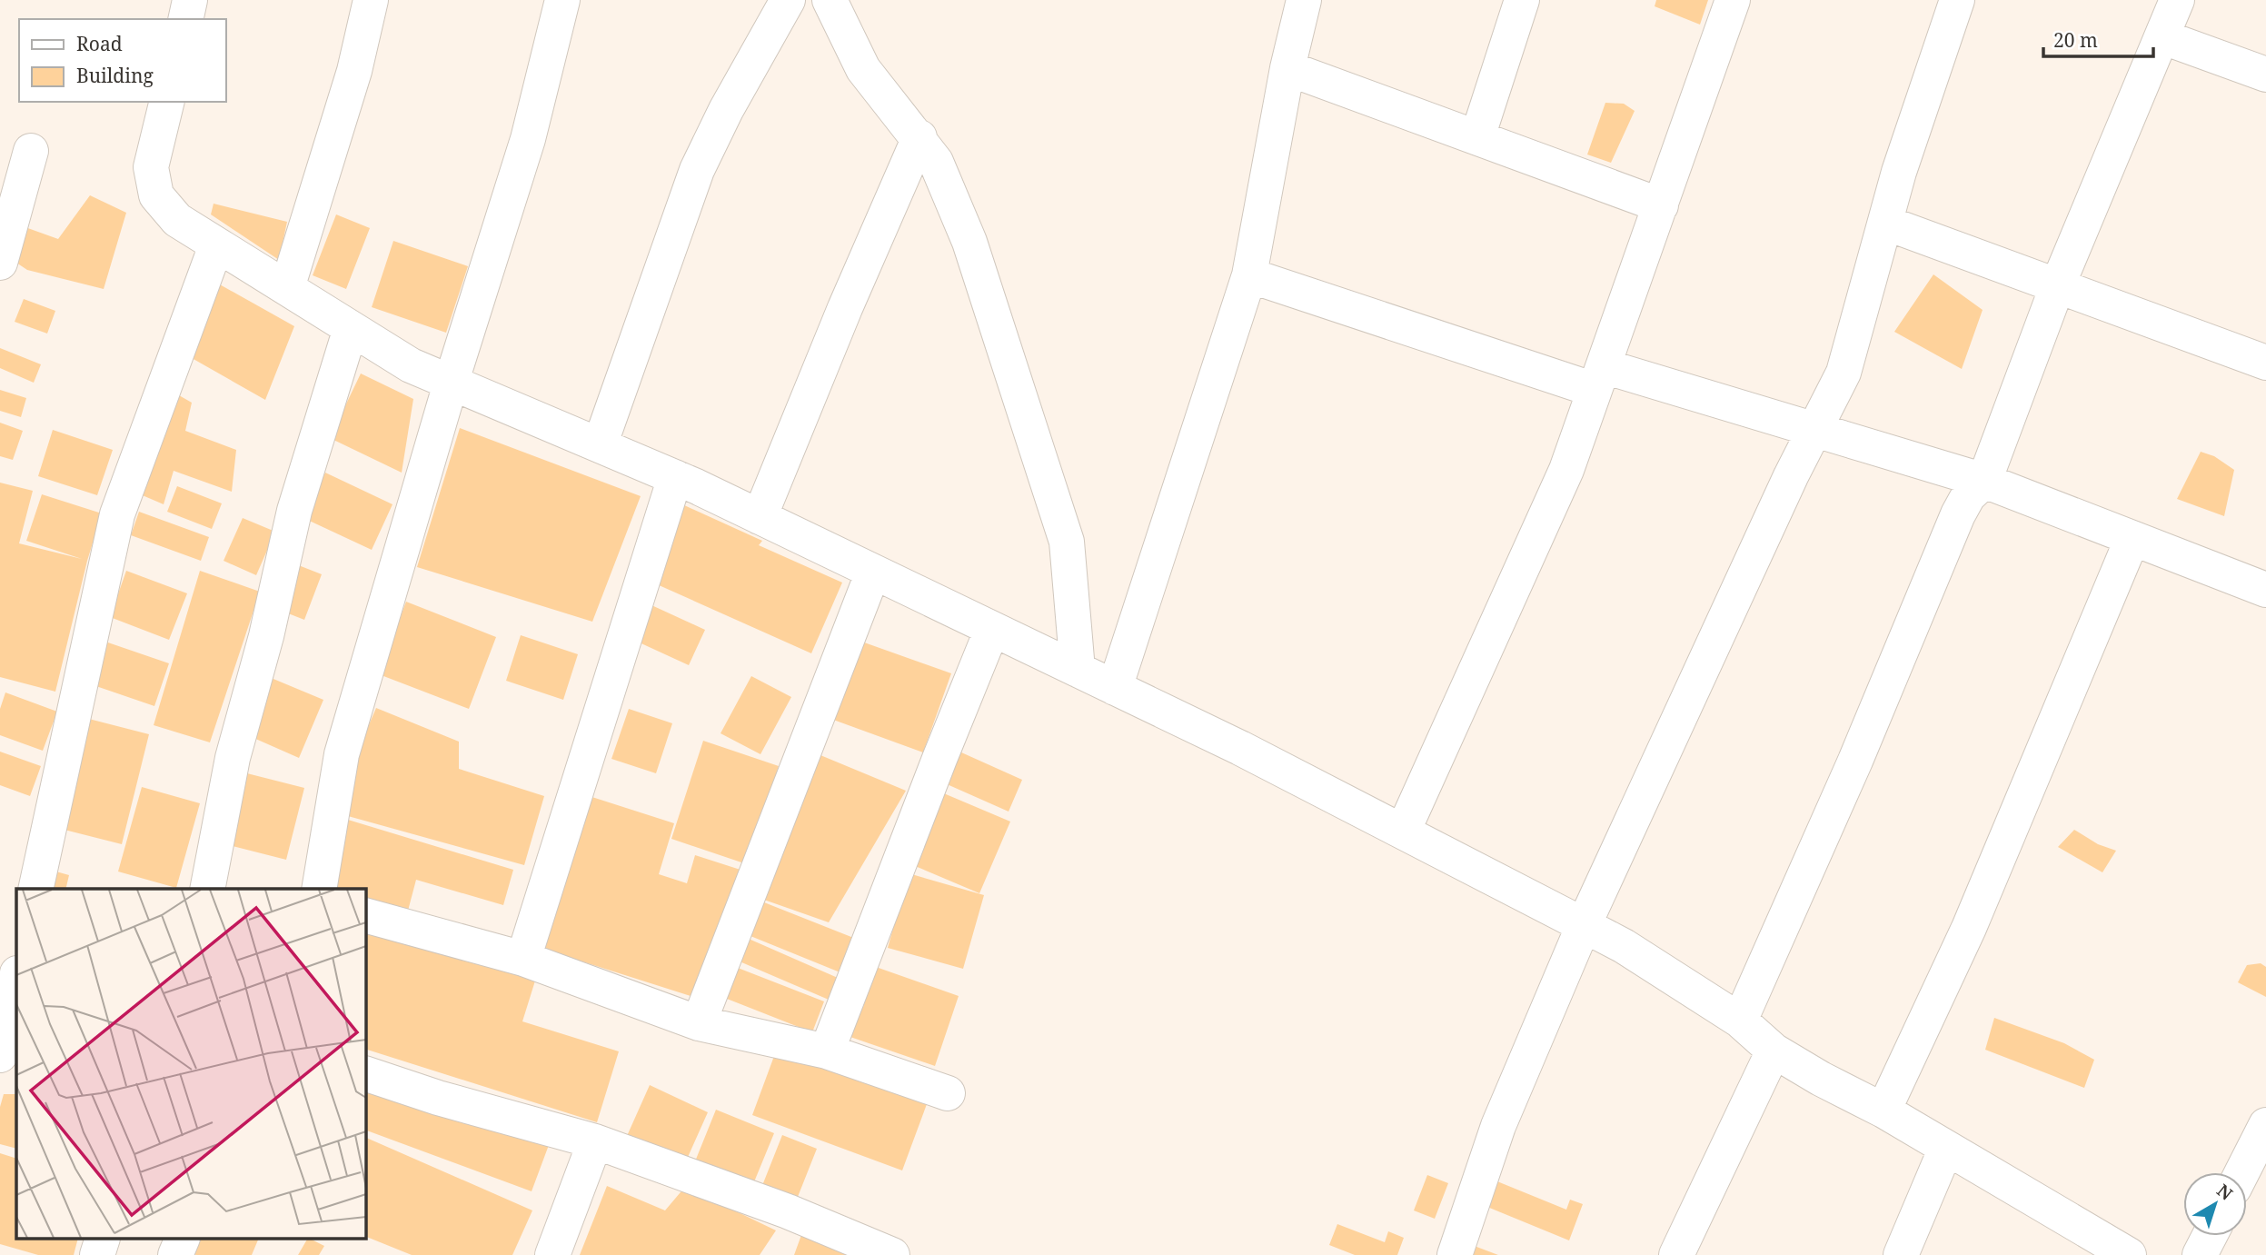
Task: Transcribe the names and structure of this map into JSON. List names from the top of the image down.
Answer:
{
  "legend": ["Road", "Building"],
  "scale_bar": "20 m",
  "north": "top right"
}
